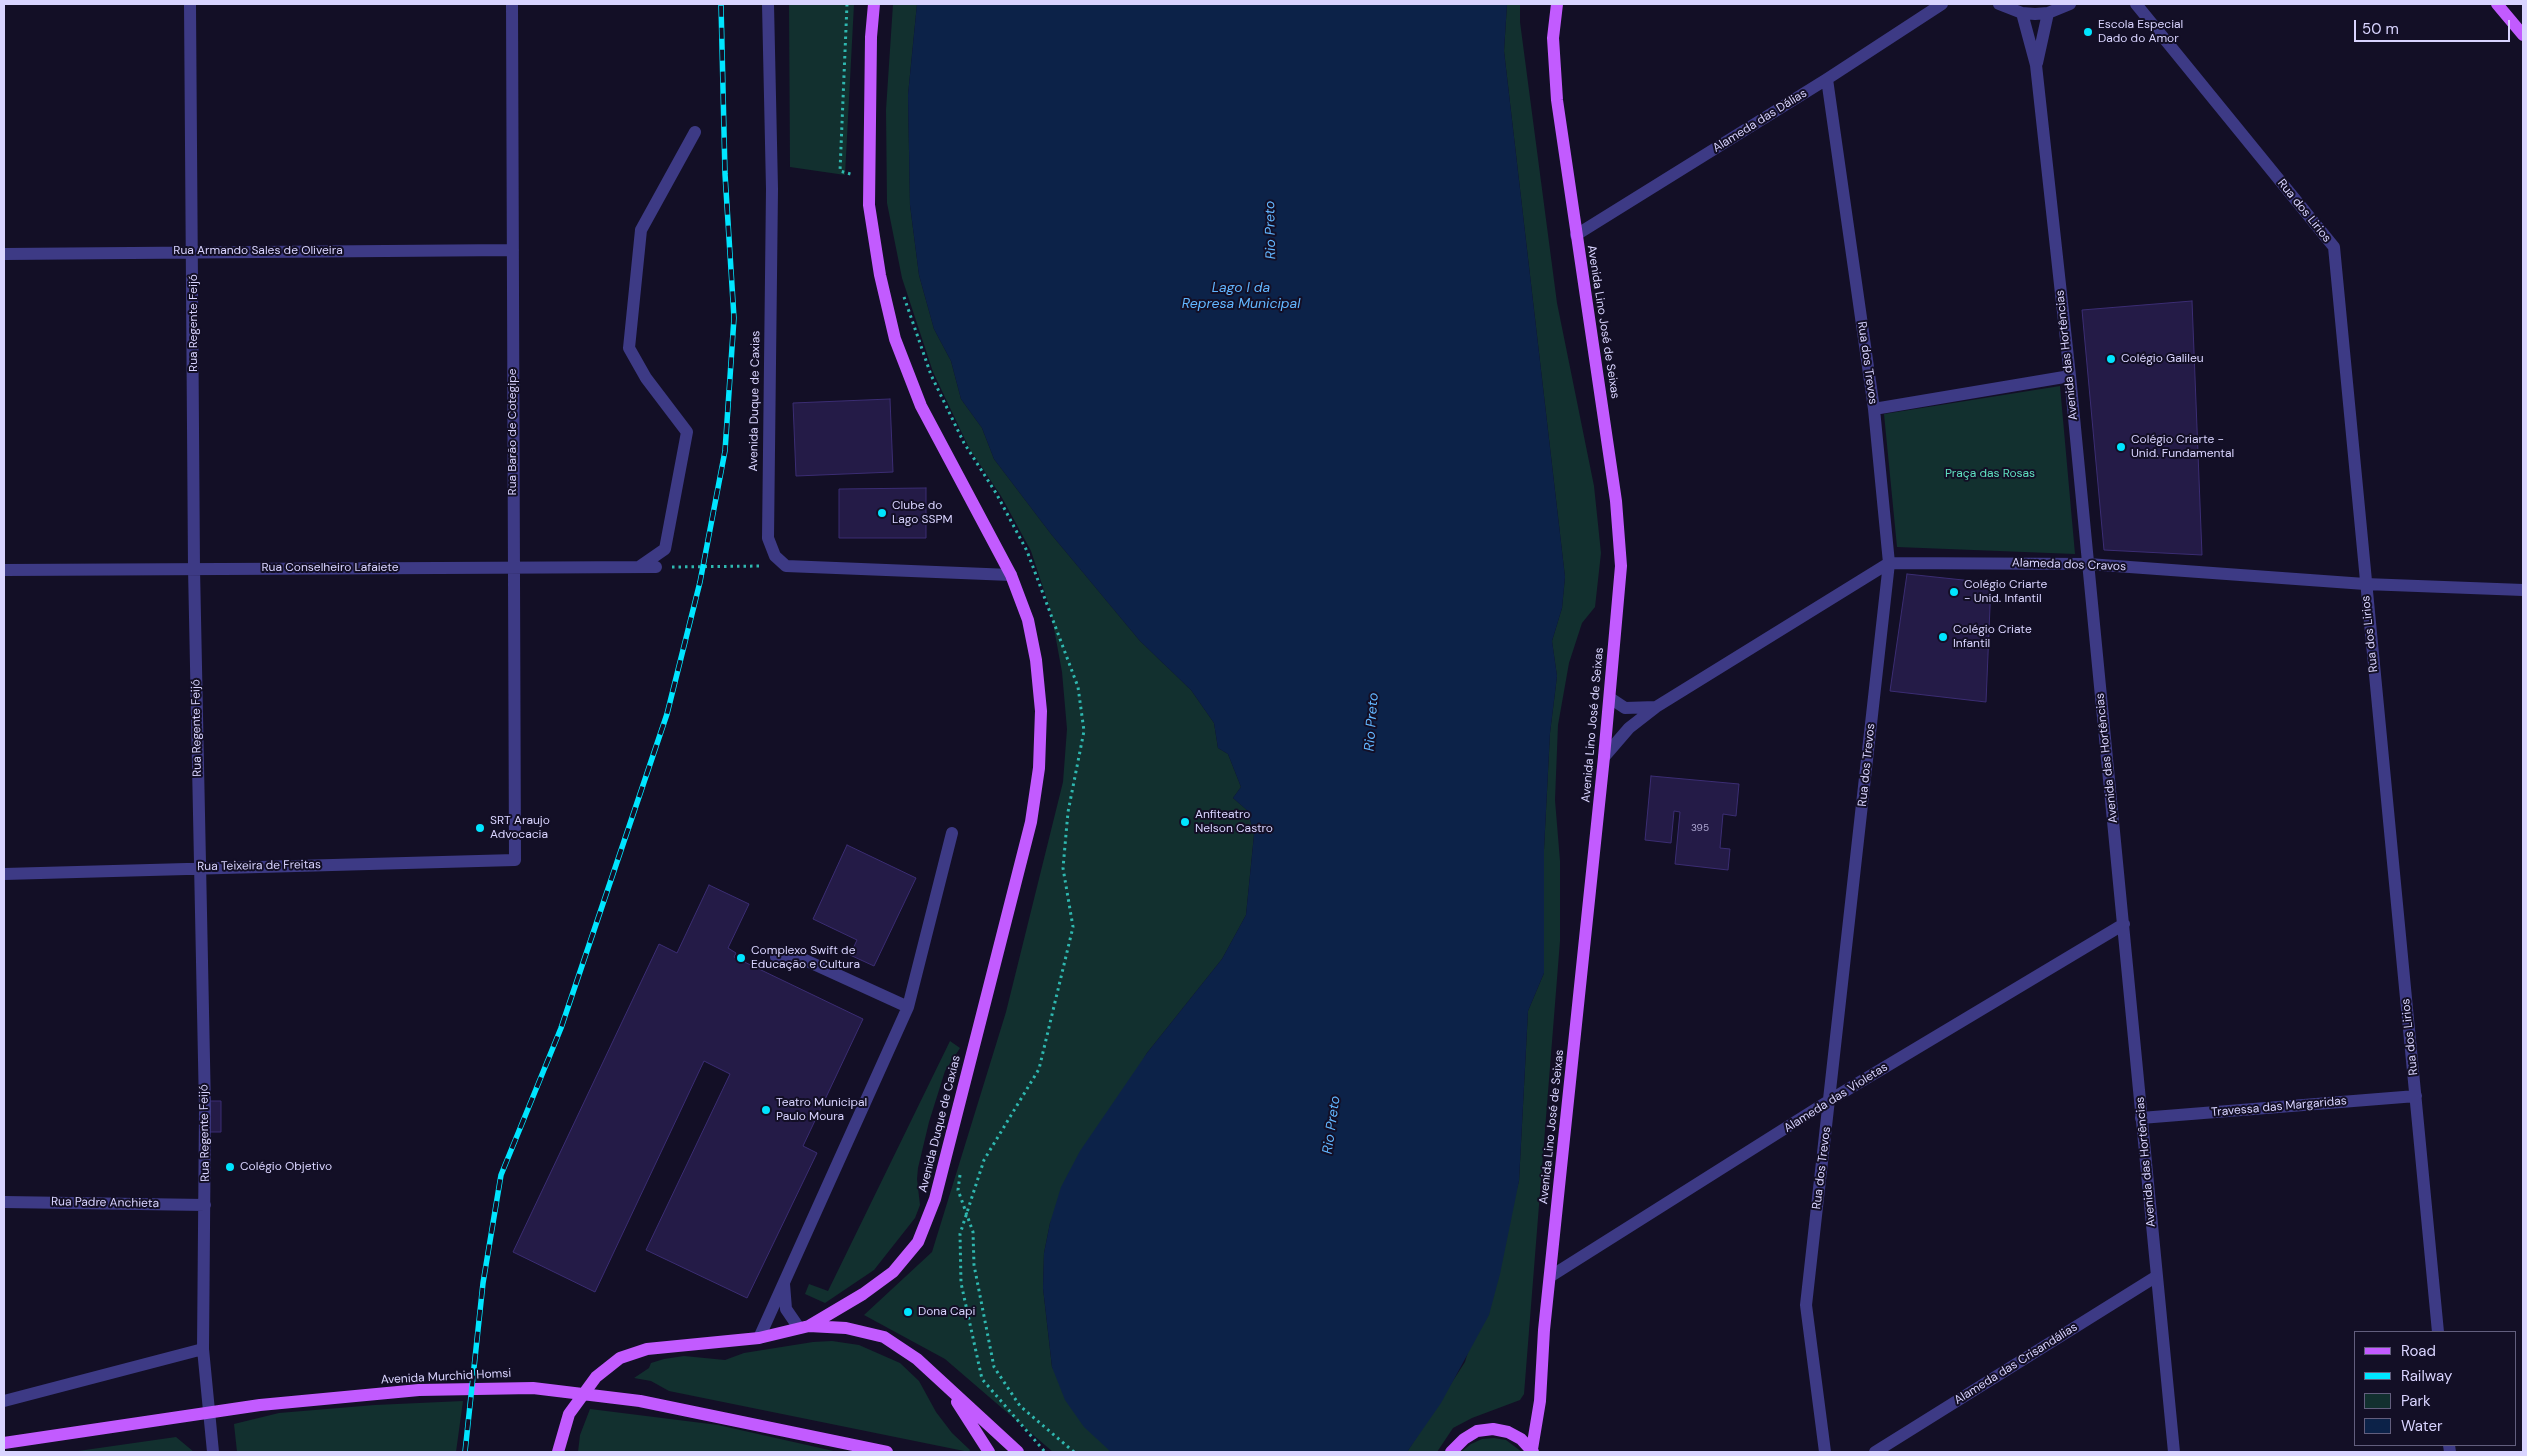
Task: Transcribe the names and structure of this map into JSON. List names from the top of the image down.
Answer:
{
  "streets": {
    "main road": ["Avenida Lino José de Seixas", "Avenida Duque de Caxias", "Avenida Murchid Homsi"],
    "street": [
      "Alameda das Dálias",
      "Rua dos Lirios",
      "Rua Armando Sales de Oliveira",
      "Rua Regente Feijó",
      "Avenida das Hortências",
      "Rua dos Trevos",
      "Rua Barão de Cotegipe",
      "Alameda dos Cravos",
      "Rua Conselheiro Lafaiete",
      "Rua Teixeira de Freitas",
      "Alameda das Violetas",
      "Travessa das Margaridas",
      "Rua Padre Anchieta",
      "Alameda das Crisandálias"
    ]
  },
  "crossings": [
    ["Alameda das Dálias", "Avenida Lino José de Seixas"],
    ["Alameda das Dálias", "Rua dos Trevos"],
    ["Rua dos Lirios", "Alameda dos Cravos"],
    ["Rua dos Lirios", "Travessa das Margaridas"],
    ["Rua Armando Sales de Oliveira", "Rua Regente Feijó"],
    ["Rua Armando Sales de Oliveira", "Rua Barão de Cotegipe"],
    ["Avenida Lino José de Seixas", "Alameda das Violetas"],
    ["Rua Regente Feijó", "Rua Conselheiro Lafaiete"],
    ["Rua Regente Feijó", "Rua Teixeira de Freitas"],
    ["Rua Regente Feijó", "Rua Padre Anchieta"],
    ["Avenida das Hortências", "Alameda dos Cravos"],
    ["Avenida das Hortências", "Alameda das Violetas"],
    ["Avenida das Hortências", "Travessa das Margaridas"],
    ["Avenida das Hortências", "Alameda das Crisandálias"],
    ["Rua dos Trevos", "Alameda dos Cravos"],
    ["Rua dos Trevos", "Alameda das Violetas"],
    ["Rua Barão de Cotegipe", "Rua Conselheiro Lafaiete"],
    ["Rua Barão de Cotegipe", "Rua Teixeira de Freitas"]
  ],
  "water": ["Rio Preto", "Lago I da Represa Municipal"],
  "parks": ["Praça das Rosas"],
  "places": [
    "Escola Especial Dado do Amor",
    "Colégio Galileu",
    "Colégio Criarte - Unid. Fundamental",
    "Clube do Lago SSPM",
    "Colégio Criarte - Unid. Infantil",
    "Colégio Criate Infantil",
    "Anfiteatro Nelson Castro",
    "SRT Araujo Advocacia",
    "Complexo Swift de Educação e Cultura",
    "Teatro Municipal Paulo Moura",
    "Colégio Objetivo",
    "Dona Capi"
  ],
  "house_numbers": ["395"],
  "legend": [
    "Road",
    "Railway",
    "Park",
    "Water"
  ],
  "scale_bar": "50 m"
}
